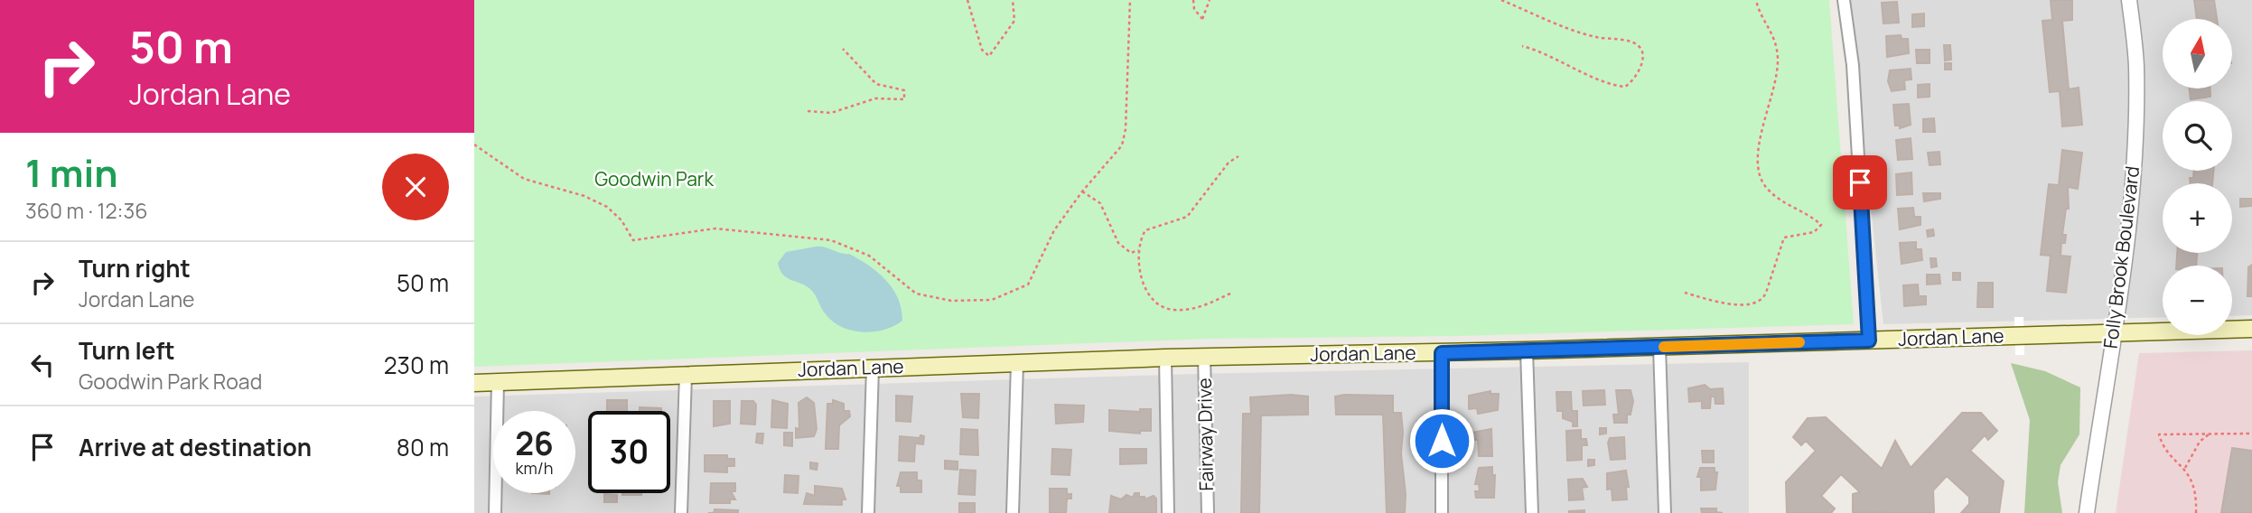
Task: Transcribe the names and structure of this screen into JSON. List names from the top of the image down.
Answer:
{
  "streets": {
    "main road": ["Jordan Lane"],
    "street": ["Folly Brook Boulevard", "Fairway Drive"]
  },
  "crossings": [
    ["Folly Brook Boulevard", "Jordan Lane"],
    ["Jordan Lane", "Fairway Drive"]
  ],
  "parks": ["Goodwin Park"],
  "north": "top",
  "page": {
    "turn": ["50 m", "Jordan Lane"],
    "map_buttons": ["+", "−"],
    "heading": ["1 min", "360 m · 12:36"],
    "list": [
      {
        "name": "Turn right",
        "note": "Jordan Lane",
        "value": "50 m"
      },
      {
        "name": "Turn left",
        "note": "Goodwin Park Road",
        "value": "230 m"
      },
      {
        "name": "Arrive at destination",
        "value": "80 m"
      }
    ],
    "speed": "26 km/h",
    "limit": "30"
  }
}
